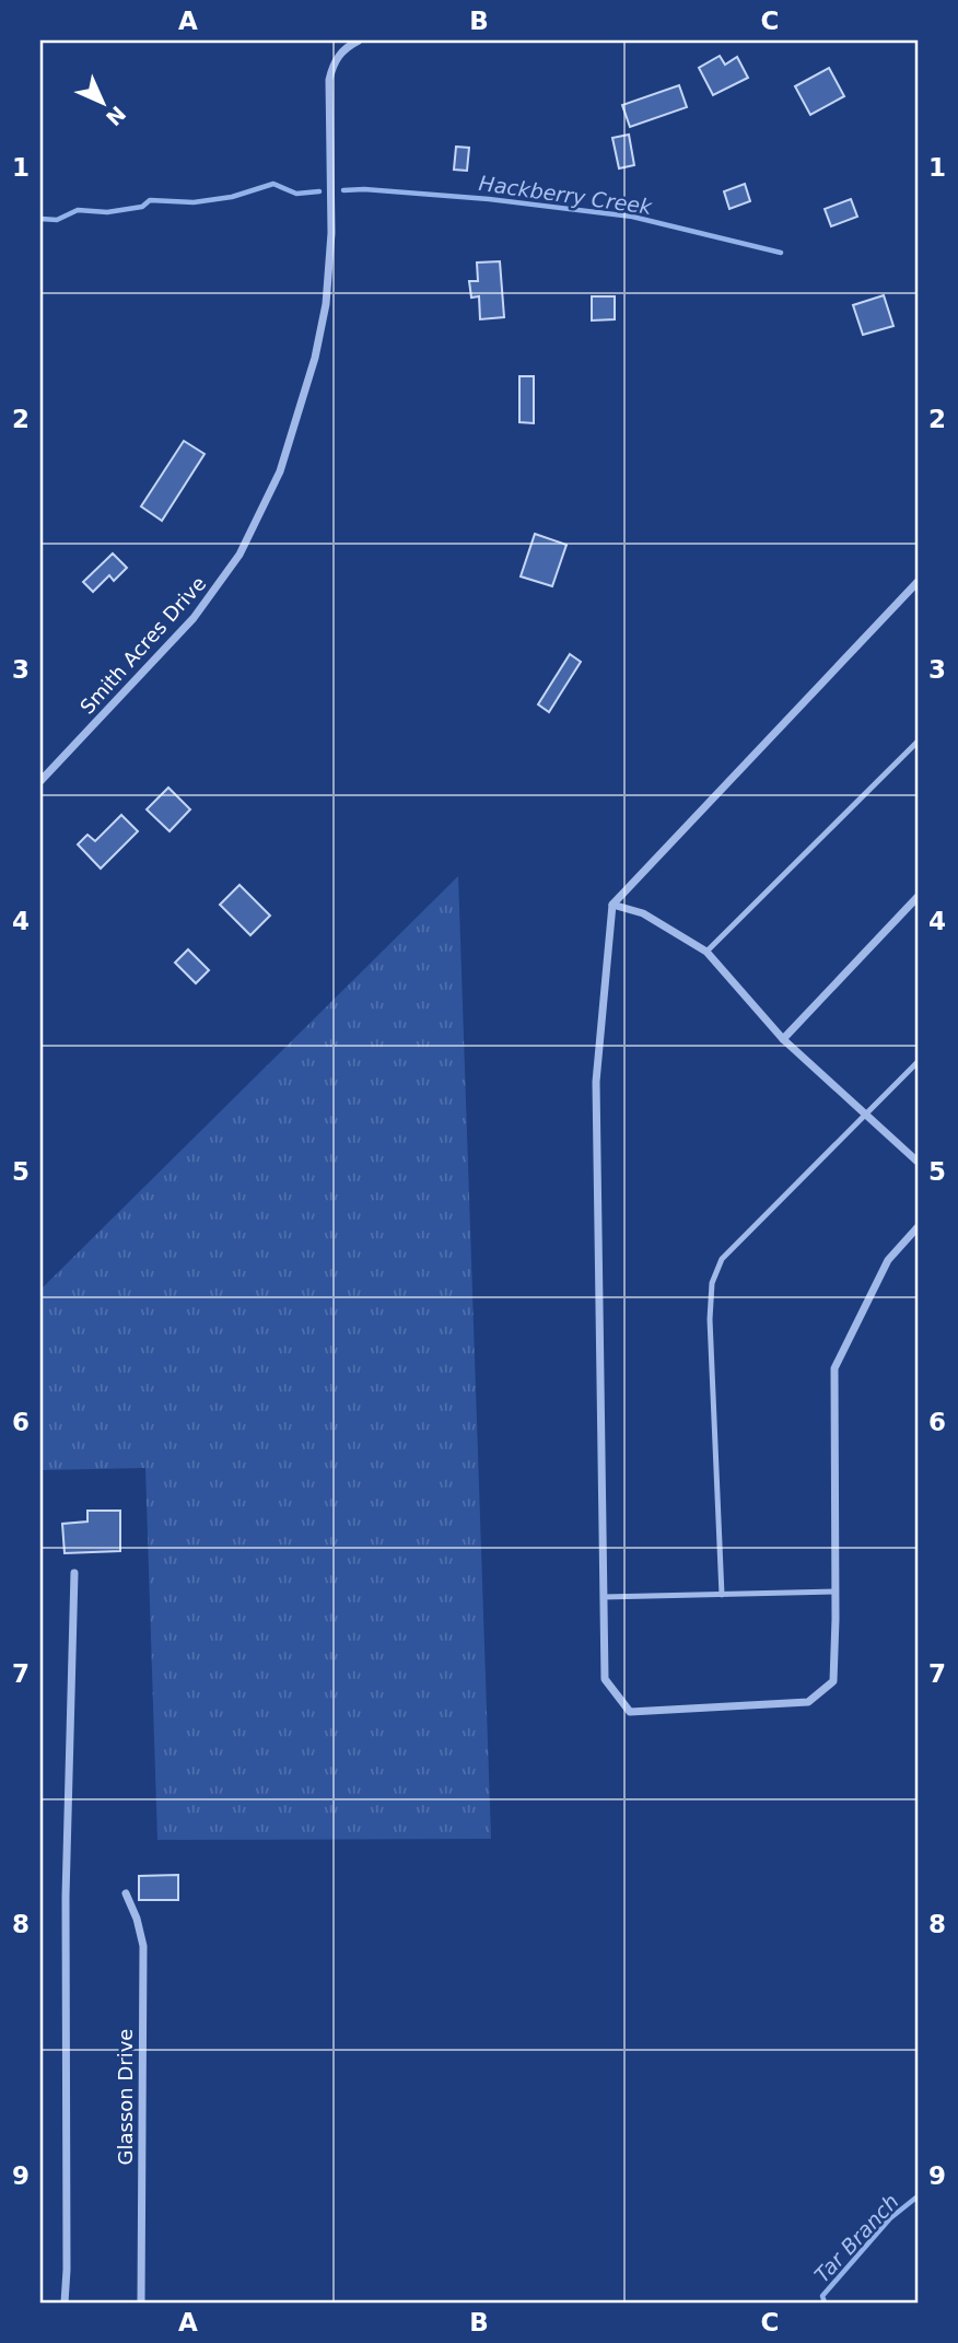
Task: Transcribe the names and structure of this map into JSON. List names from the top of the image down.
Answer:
{
  "streets": {
    "street": ["Smith Acres Drive", "Glasson Drive"]
  },
  "water": ["Hackberry Creek", "Tar Branch"],
  "north": "bottom right",
  "grid": {
    "columns": ["A", "B", "C"],
    "rows": [
      "1",
      "2",
      "3",
      "4",
      "5",
      "6",
      "7",
      "8",
      "9"
    ]
  }
}
